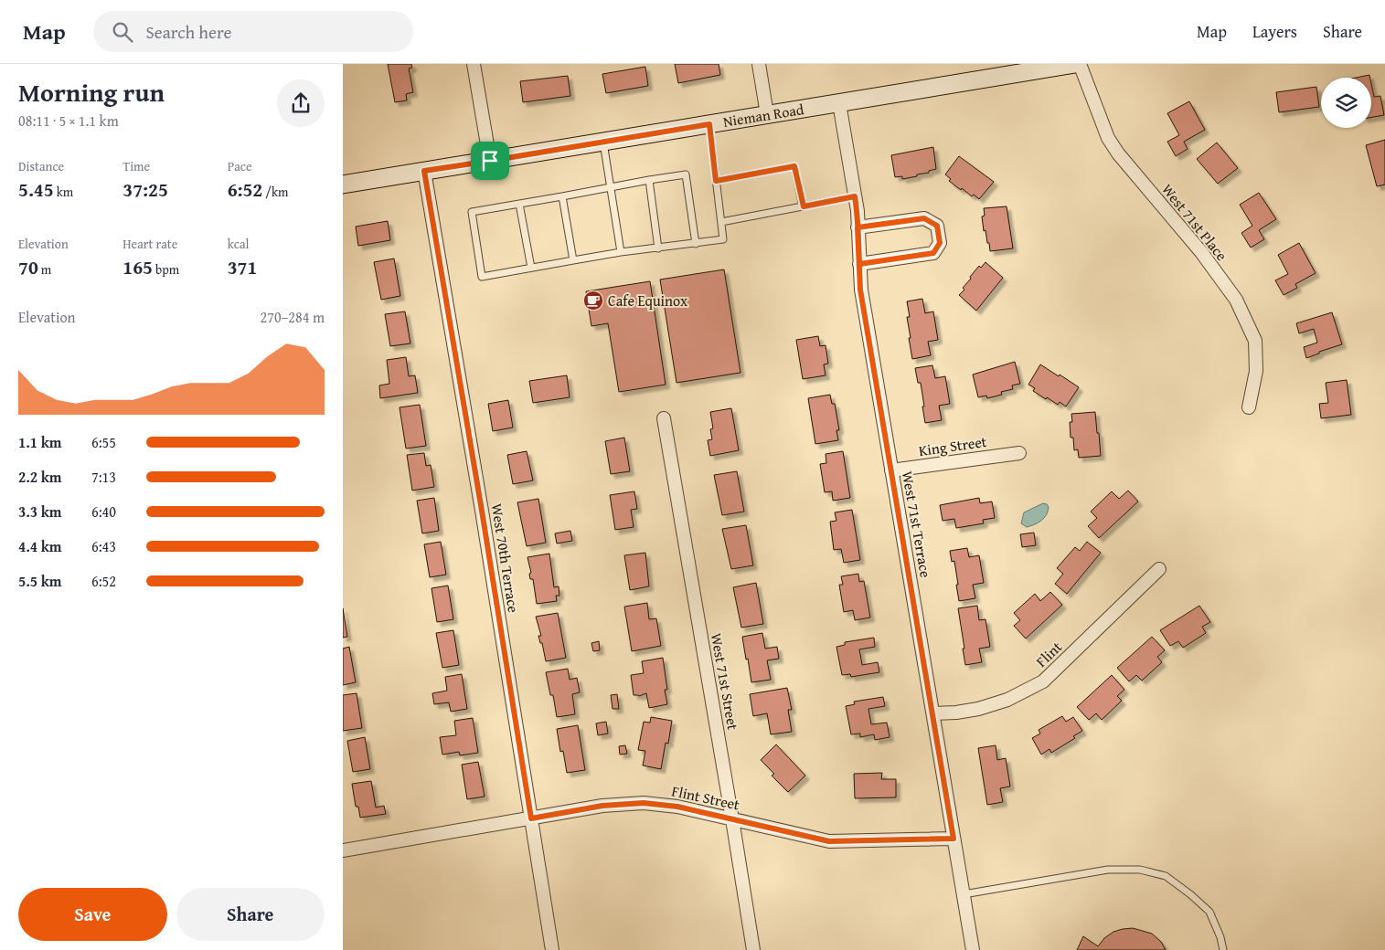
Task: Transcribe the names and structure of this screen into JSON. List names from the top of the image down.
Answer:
{
  "streets": {
    "main road": ["Nieman Road"],
    "street": [
      "West 71st Place",
      "King Street",
      "West 71st Terrace",
      "West 70th Terrace",
      "Flint",
      "West 71st Street",
      "Flint Street"
    ]
  },
  "crossings": [
    ["Nieman Road", "West 71st Terrace"],
    ["Nieman Road", "West 70th Terrace"],
    ["King Street", "West 71st Terrace"],
    ["West 71st Terrace", "Flint"],
    ["West 71st Terrace", "Flint Street"],
    ["West 70th Terrace", "Flint Street"],
    ["West 71st Street", "Flint Street"]
  ],
  "places": {
    "cafe": ["Cafe Equinox"]
  },
  "page": {
    "header": "Map",
    "search": "Search here",
    "nav": ["Map", "Layers", "Share"],
    "heading": ["Morning run", "08:11 · 5 × 1.1 km"],
    "stats": [
      ["Distance", "5.45 km"],
      ["Time", "37:25"],
      ["Pace", "6:52 /km"],
      ["Elevation", "70 m"],
      ["Heart rate", "165 bpm"],
      ["kcal", "371"]
    ],
    "chart": ["Elevation", "270–284 m"],
    "list": [
      {
        "name": "1.1 km",
        "note": "6:55"
      },
      {
        "name": "2.2 km",
        "note": "7:13"
      },
      {
        "name": "3.3 km",
        "note": "6:40"
      },
      {
        "name": "4.4 km",
        "note": "6:43"
      },
      {
        "name": "5.5 km",
        "note": "6:52"
      }
    ],
    "buttons": ["Save", "Share"]
  }
}
